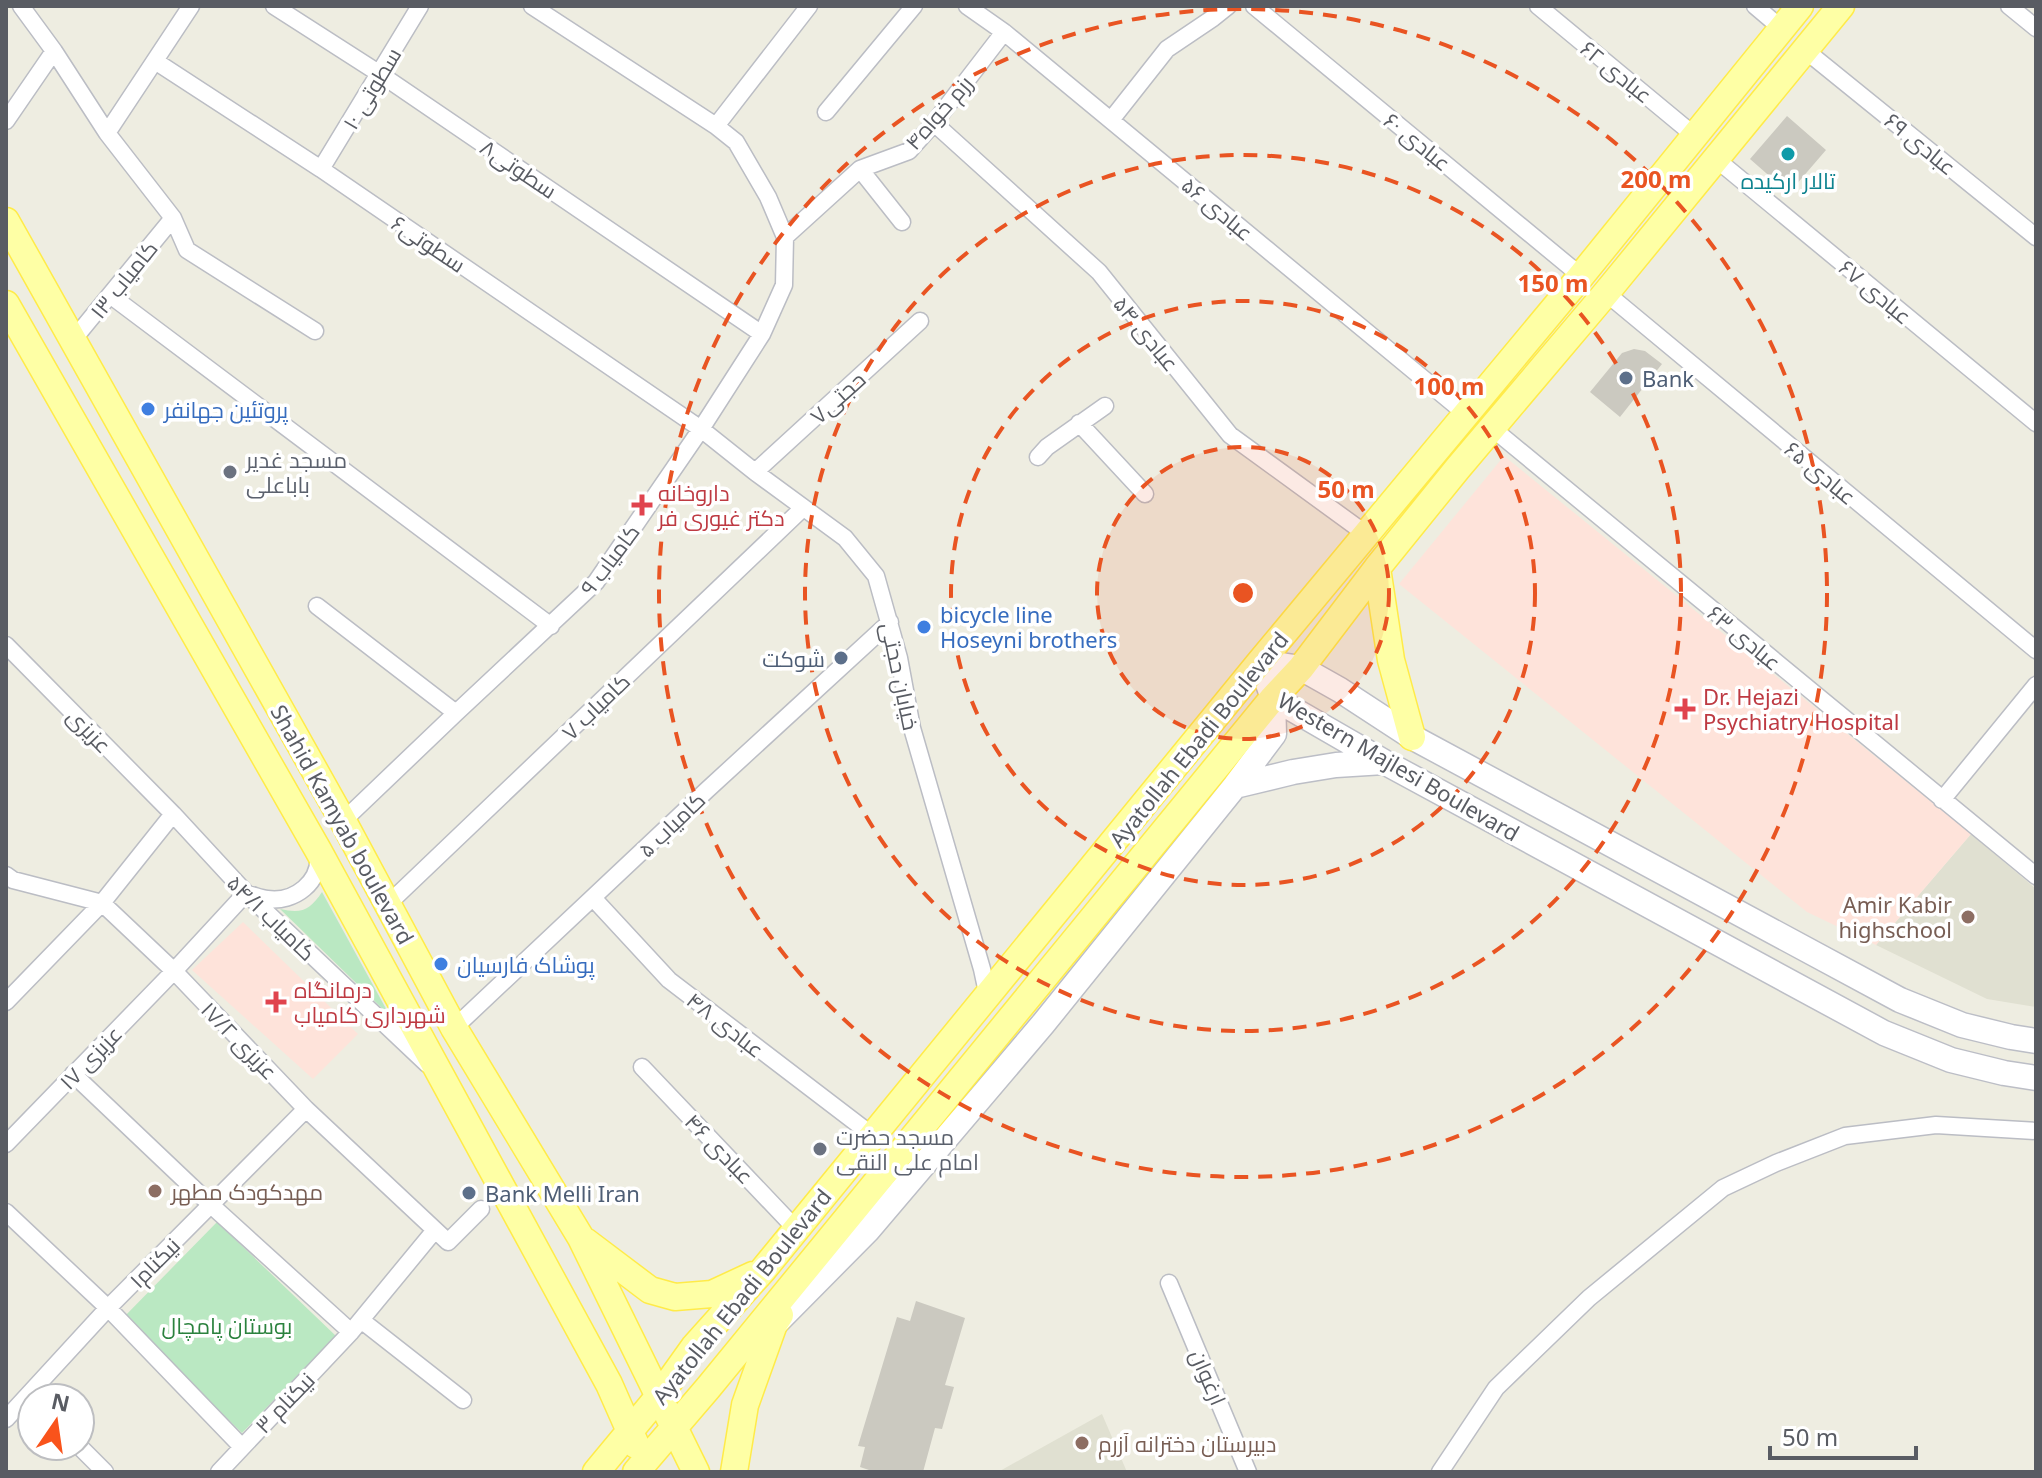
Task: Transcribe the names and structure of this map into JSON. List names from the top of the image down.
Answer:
{
  "streets": {
    "main road": ["Ayatollah Ebadi Boulevard", "Western Majlesi Boulevard", "Shahid Kamyab boulevard"],
    "street": [
      "عبادی ۶۲",
      "سطوتی ۱۰",
      "رزم خواه۴",
      "عبادی ۶۰",
      "عبادی ۶۹",
      "سطوتی۸",
      "عبادی ۵۶",
      "سطوتی۶",
      "کامیاب ۱۳",
      "عبادی ۶۷",
      "عبادی ۵۴",
      "حجتی۷",
      "عبادی ۶۵",
      "کامیاب ۹",
      "عبادی ۶۳",
      "خیابان حجتی",
      "کامیاب ۷",
      "عزیزی",
      "کامیاب ۵",
      "کامیاب ۵۴/۱",
      "عبادی ۴۸",
      "عزیزی ۱۷/۲",
      "عزیزی ۱۷",
      "عبادی ۴۶",
      "نیکنام۱",
      "ارغوان",
      "نیکنام ۳"
    ]
  },
  "crossings": [
    ["عبادی ۶۲", "Ayatollah Ebadi Boulevard"],
    ["سطوتی ۱۰", "سطوتی۸"],
    ["سطوتی ۱۰", "سطوتی۶"],
    ["رزم خواه۴", "عبادی ۵۶"],
    ["رزم خواه۴", "عبادی ۵۴"],
    ["رزم خواه۴", "کامیاب ۹"],
    ["عبادی ۶۰", "Ayatollah Ebadi Boulevard"],
    ["عبادی ۶۹", "Ayatollah Ebadi Boulevard"],
    ["سطوتی۸", "کامیاب ۹"],
    ["عبادی ۵۶", "Ayatollah Ebadi Boulevard"],
    ["سطوتی۶", "کامیاب ۹"],
    ["سطوتی۶", "خیابان حجتی"],
    ["کامیاب ۱۳", "Shahid Kamyab boulevard"],
    ["عبادی ۶۷", "Ayatollah Ebadi Boulevard"],
    ["عبادی ۵۴", "Ayatollah Ebadi Boulevard"],
    ["حجتی۷", "خیابان حجتی"],
    ["عبادی ۶۵", "Ayatollah Ebadi Boulevard"],
    ["کامیاب ۹", "خیابان حجتی"],
    ["کامیاب ۹", "Shahid Kamyab boulevard"],
    ["عبادی ۶۳", "Ayatollah Ebadi Boulevard"],
    ["خیابان حجتی", "کامیاب ۷"],
    ["خیابان حجتی", "Ayatollah Ebadi Boulevard"],
    ["خیابان حجتی", "کامیاب ۵"],
    ["کامیاب ۷", "Shahid Kamyab boulevard"],
    ["عزیزی", "کامیاب ۵۴/۱"],
    ["Ayatollah Ebadi Boulevard", "Western Majlesi Boulevard"],
    ["Ayatollah Ebadi Boulevard", "Shahid Kamyab boulevard"],
    ["Ayatollah Ebadi Boulevard", "عبادی ۴۸"],
    ["Ayatollah Ebadi Boulevard", "عبادی ۴۶"],
    ["Shahid Kamyab boulevard", "کامیاب ۵"],
    ["Shahid Kamyab boulevard", "کامیاب ۵۴/۱"],
    ["کامیاب ۵", "عبادی ۴۸"],
    ["کامیاب ۵۴/۱", "عزیزی ۱۷"],
    ["عزیزی ۱۷/۲", "عزیزی ۱۷"],
    ["عزیزی ۱۷/۲", "نیکنام۱"],
    ["عزیزی ۱۷/۲", "نیکنام ۳"]
  ],
  "parks": ["بوستان پامچال"],
  "places": {
    "other": [
      "تالار ارکیده",
      "Bank",
      "پروتئین جهانفر",
      "مسجد غدیر باباعلی",
      "bicycle line Hoseyni brothers",
      "شوكت",
      "Amir Kabir highschool",
      "پوشاک فارسیان",
      "مسجد حضرت امام علی النقی",
      "مهدکودک مطهر",
      "Bank Melli Iran",
      "دبیرستان دخترانه آزرم"
    ],
    "health": ["داروخانه دکتر غیوری فر", "Dr. Hejazi Psychiatry Hospital", "درمانگاه شهرداری کامیاب"]
  },
  "scale_bar": "50 m",
  "north": "top",
  "rings": [
    "200 m",
    "150 m",
    "100 m",
    "50 m"
  ]
}
